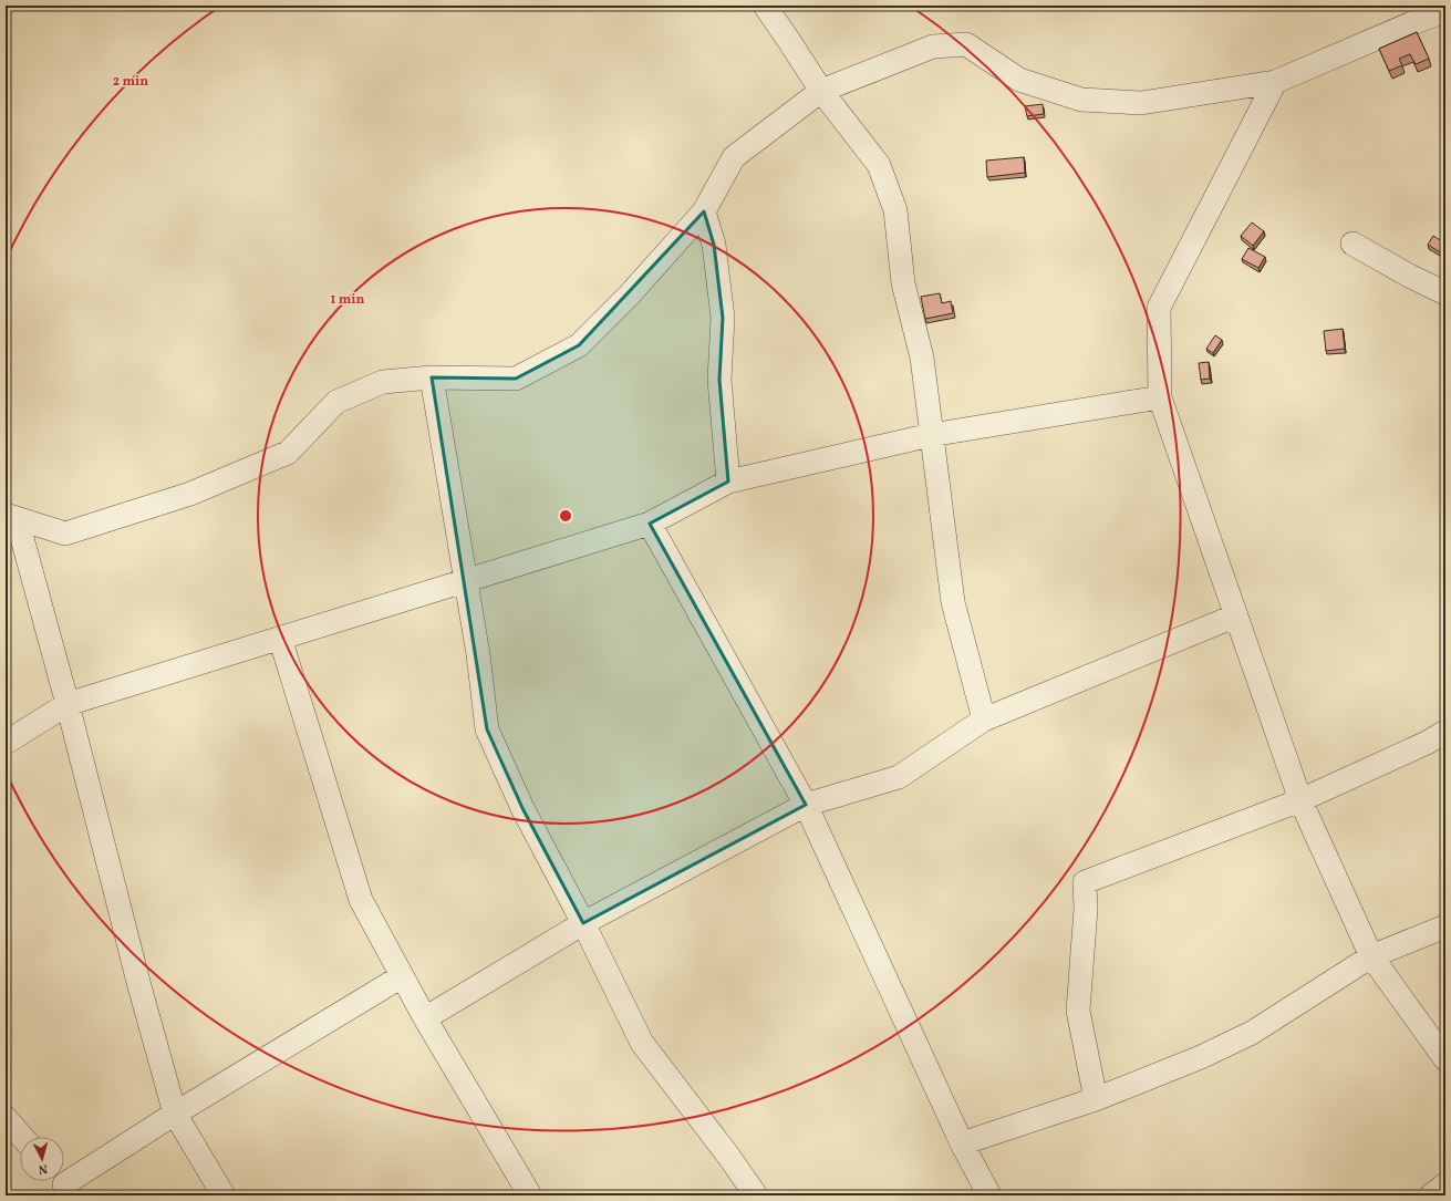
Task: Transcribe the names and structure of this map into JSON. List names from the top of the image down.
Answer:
{
  "north": "bottom",
  "rings": ["2 min", "1 min"]
}
